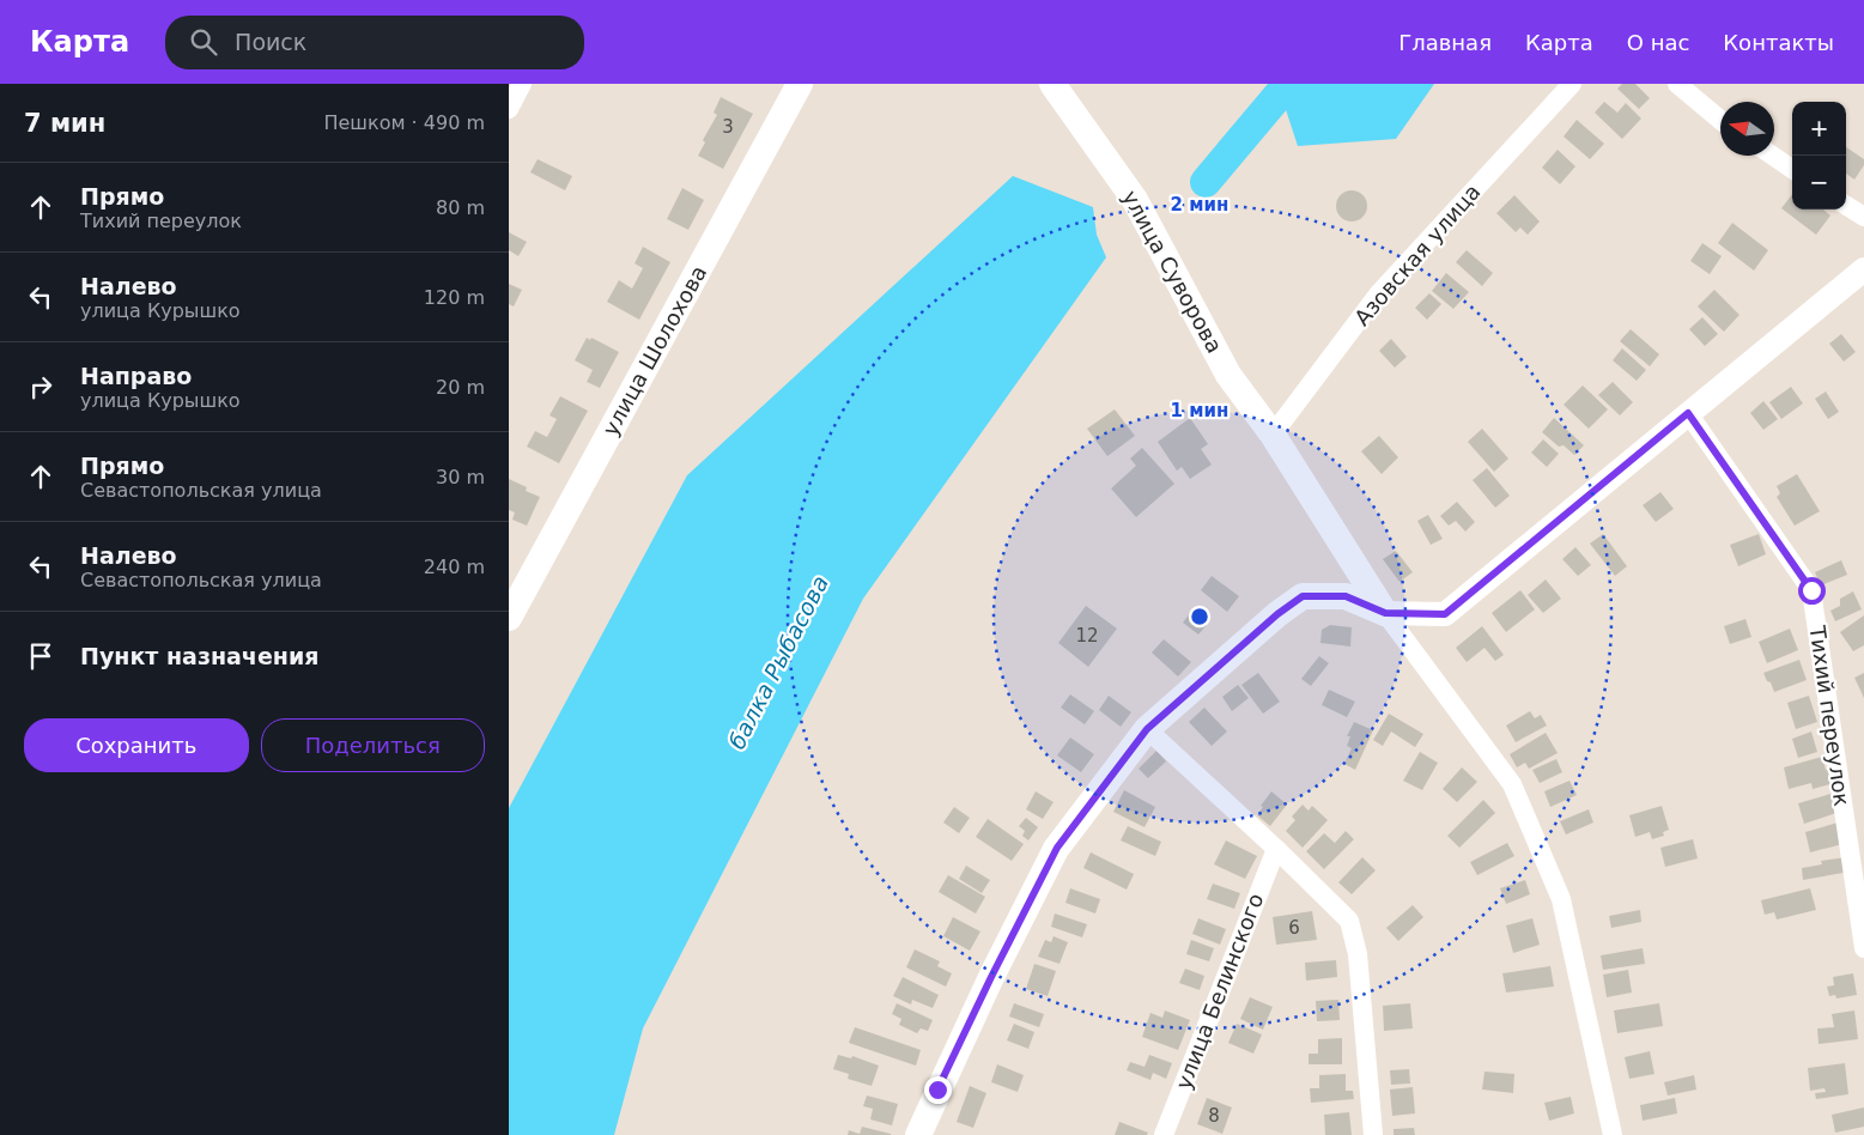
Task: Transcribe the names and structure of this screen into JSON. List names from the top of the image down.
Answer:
{
  "streets": {
    "main road": ["улица Суворова", "улица Шолохова"],
    "street": ["Азовская улица", "Тихий переулок", "улица Белинского"]
  },
  "crossings": [
    ["Азовская улица", "улица Суворова"]
  ],
  "water": ["балка Рыбасова"],
  "house_numbers": [
    "3",
    "12",
    "6",
    "8"
  ],
  "north": "left",
  "page": {
    "header": "Карта",
    "search": "Поиск",
    "nav": [
      "Главная",
      "Карта",
      "О нас",
      "Контакты"
    ],
    "heading": ["7 мин", "Пешком · 490 m"],
    "map_buttons": ["+", "−"],
    "list": [
      ["Прямо", "Тихий переулок", "80 m"],
      ["Налево", "улица Курышко", "120 m"],
      ["Направо", "улица Курышко", "20 m"],
      ["Прямо", "Севастопольская улица", "30 m"],
      ["Налево", "Севастопольская улица", "240 m"],
      "Пункт назначения"
    ],
    "buttons": ["Сохранить", "Поделиться"]
  },
  "rings": ["2 мин", "1 мин"]
}
